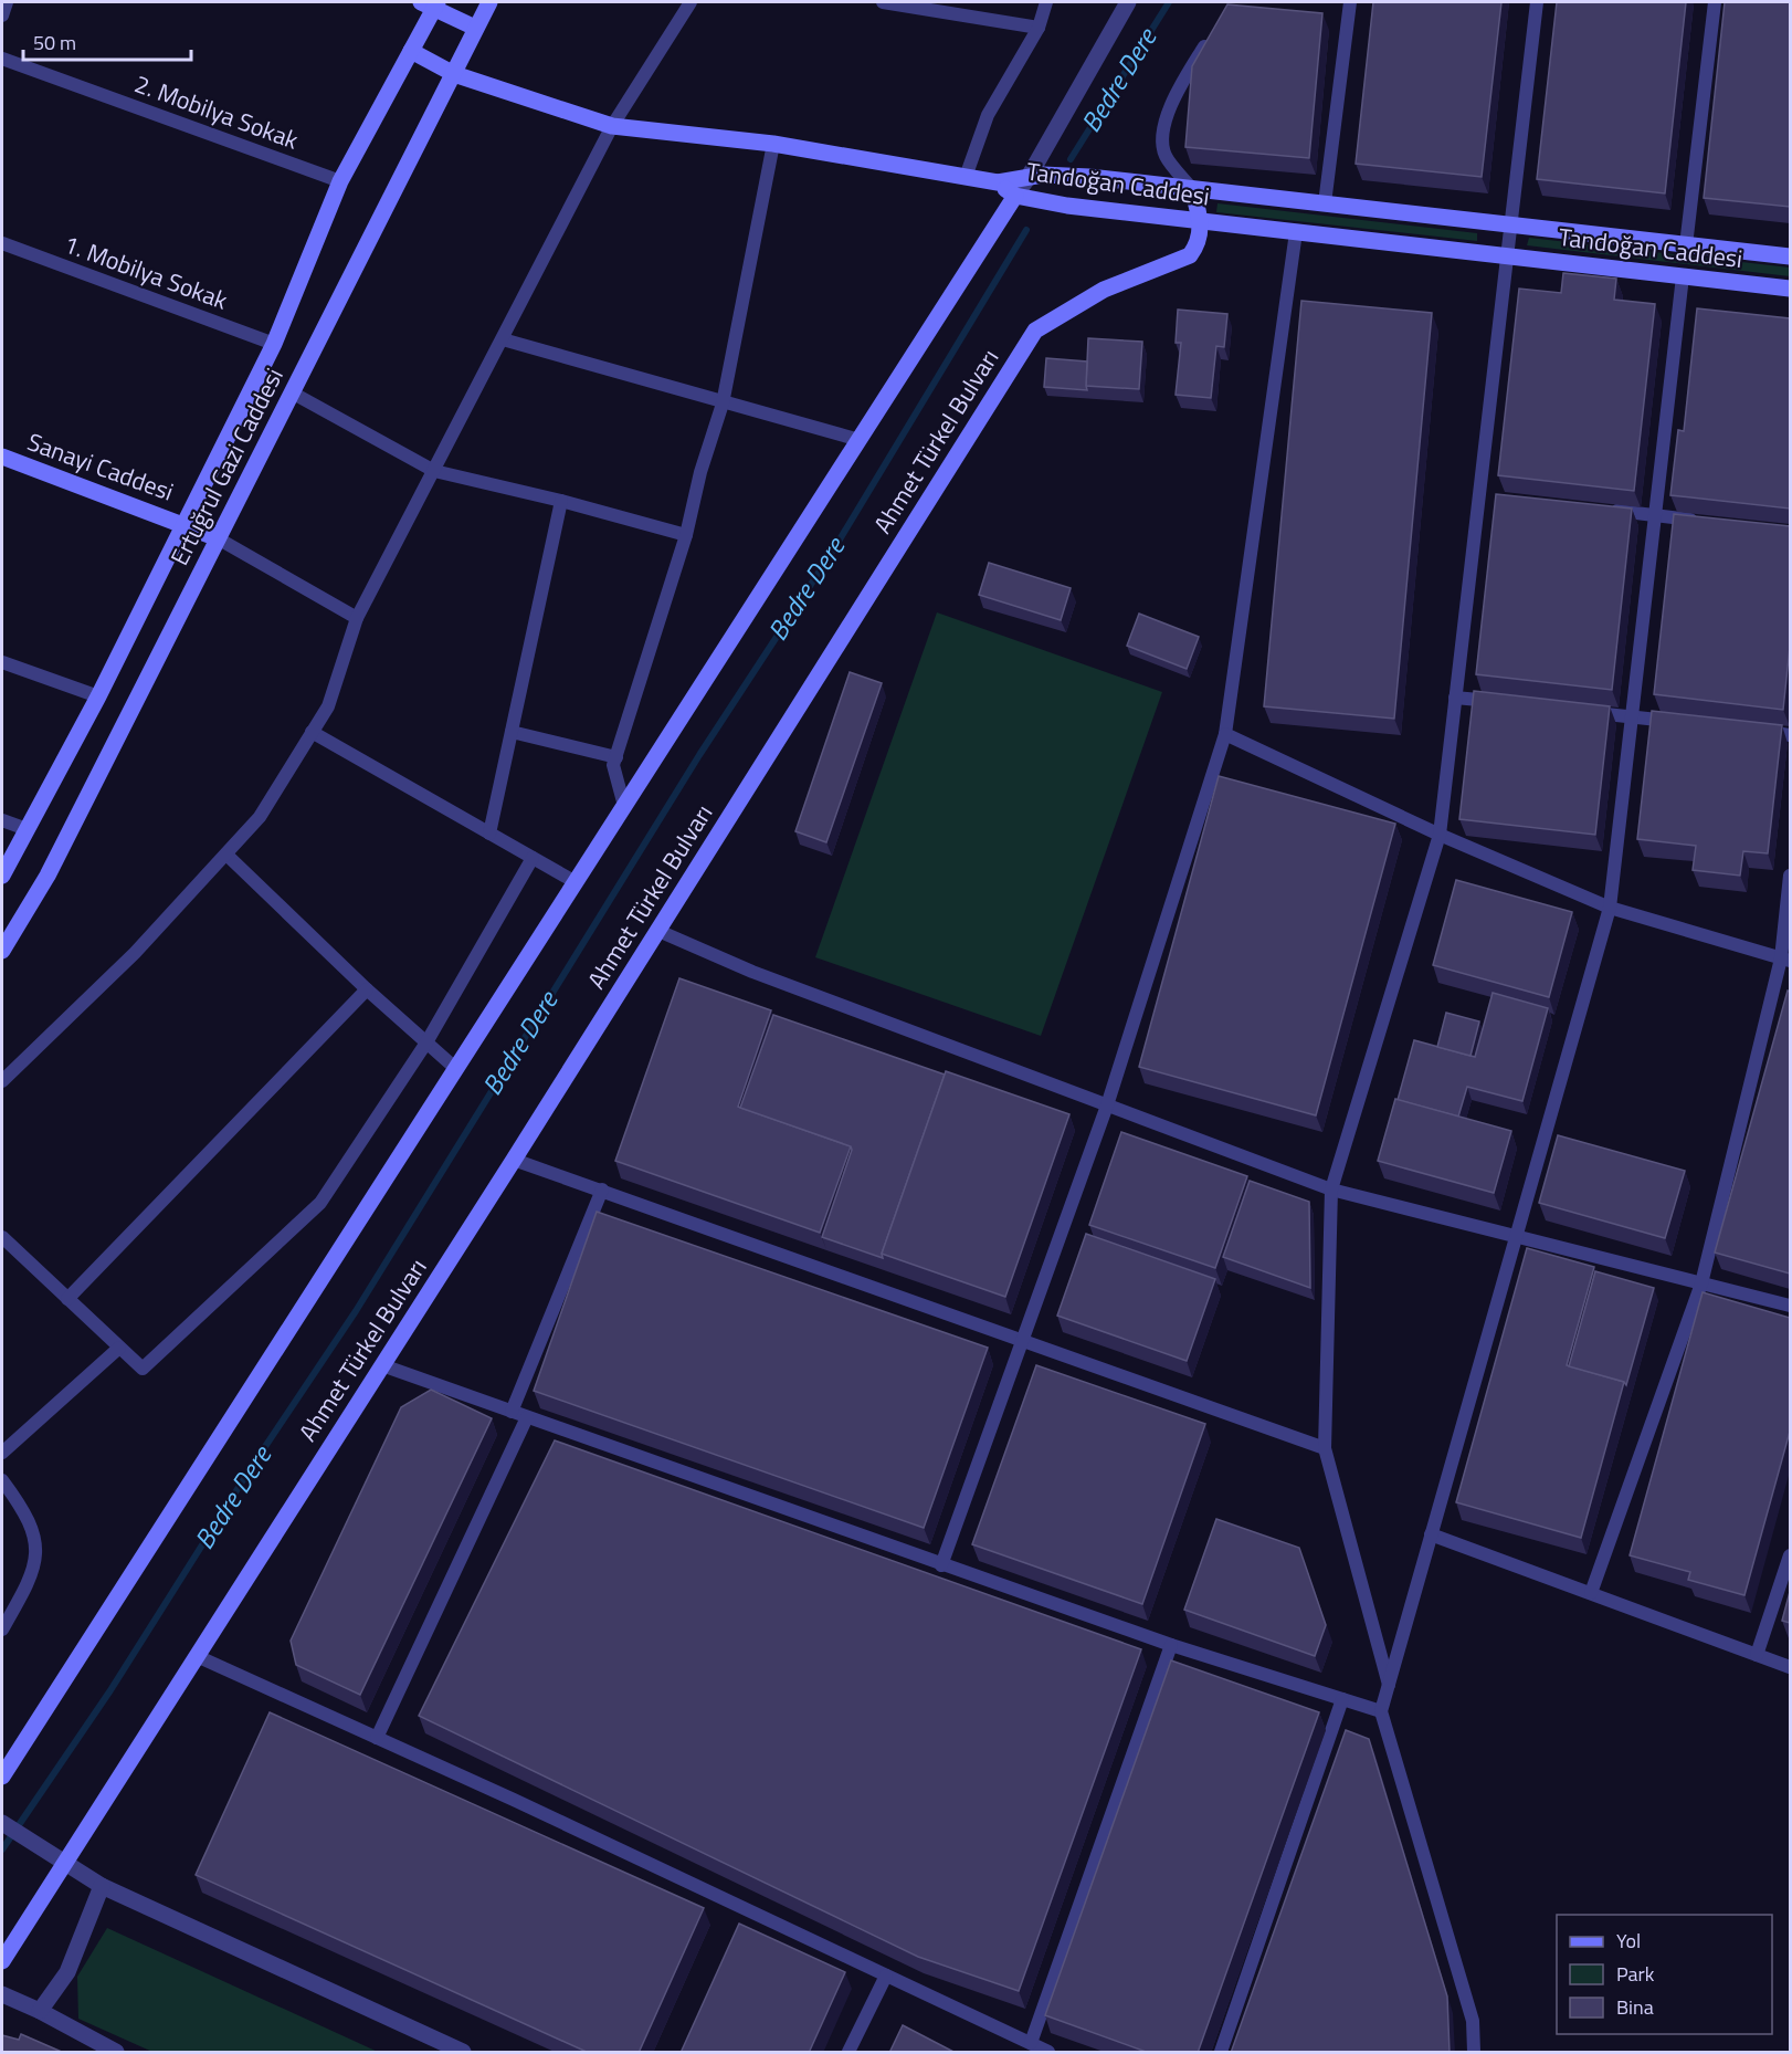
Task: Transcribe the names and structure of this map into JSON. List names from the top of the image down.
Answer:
{
  "streets": {
    "street": [
      "Tandoğan Caddesi",
      "Ahmet Türkel Bulvarı",
      "Sanayi Caddesi",
      "Ertuğrul Gazi Caddesi"
    ],
    "lane": ["2. Mobilya Sokak", "1. Mobilya Sokak"]
  },
  "crossings": [
    ["2. Mobilya Sokak", "Ertuğrul Gazi Caddesi"],
    ["Tandoğan Caddesi", "Ahmet Türkel Bulvarı"],
    ["1. Mobilya Sokak", "Ertuğrul Gazi Caddesi"],
    ["Sanayi Caddesi", "Ertuğrul Gazi Caddesi"]
  ],
  "water": ["Bedre Dere"],
  "legend": ["Yol", "Park", "Bina"],
  "scale_bar": "50 m"
}
